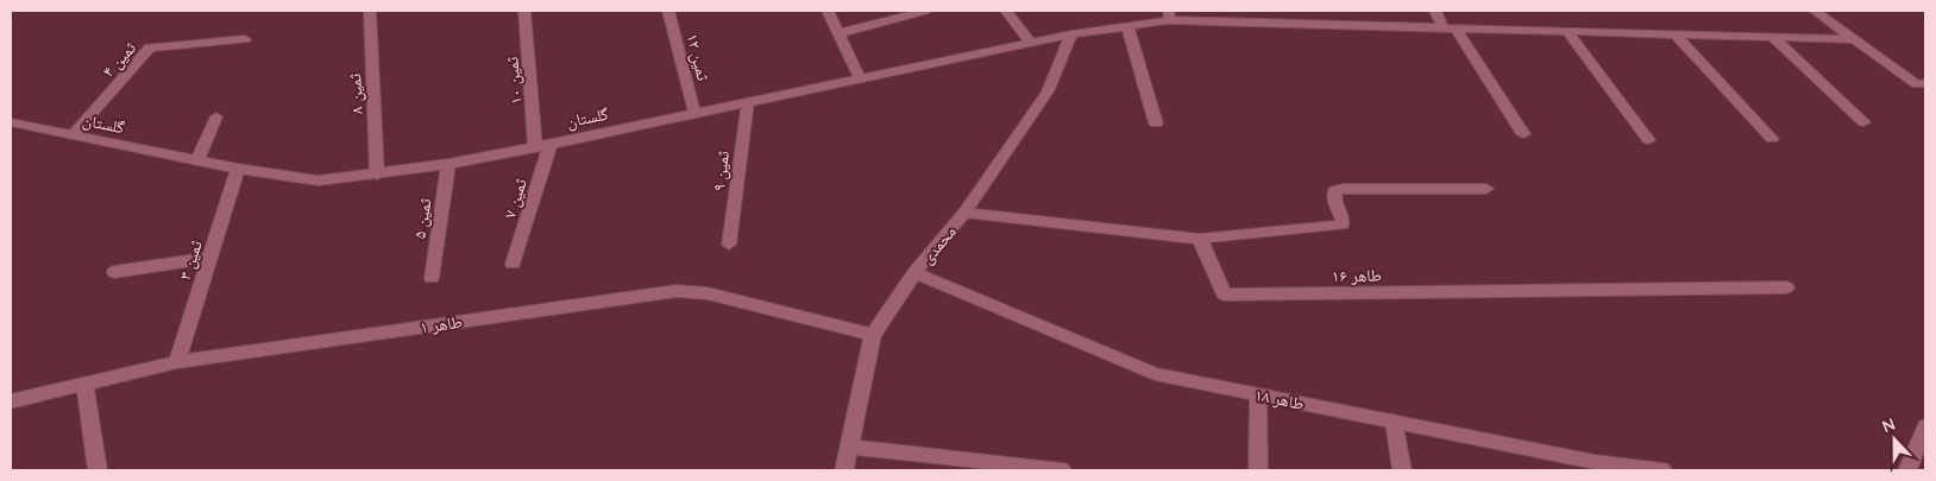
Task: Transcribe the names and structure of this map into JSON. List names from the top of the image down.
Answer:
{
  "streets": {
    "street": [
      "ثمین ۱۲",
      "ثمین ۴",
      "ثمین ۱۰",
      "ثمین ۸",
      "گلستان",
      "ثمین ۹",
      "ثمین ۷",
      "ثمین ۵",
      "محمدی",
      "ثمین ۳",
      "طاهر ۱۶",
      "طاهر ۱",
      "طاهر ۱۸"
    ]
  },
  "crossings": [
    ["ثمین ۱۲", "گلستان"],
    ["ثمین ۴", "گلستان"],
    ["ثمین ۱۰", "گلستان"],
    ["ثمین ۸", "گلستان"],
    ["گلستان", "ثمین ۹"],
    ["گلستان", "ثمین ۷"],
    ["گلستان", "ثمین ۵"],
    ["گلستان", "محمدی"],
    ["گلستان", "ثمین ۳"],
    ["محمدی", "طاهر ۱"],
    ["محمدی", "طاهر ۱۸"],
    ["ثمین ۳", "طاهر ۱"]
  ],
  "north": "top"
}
